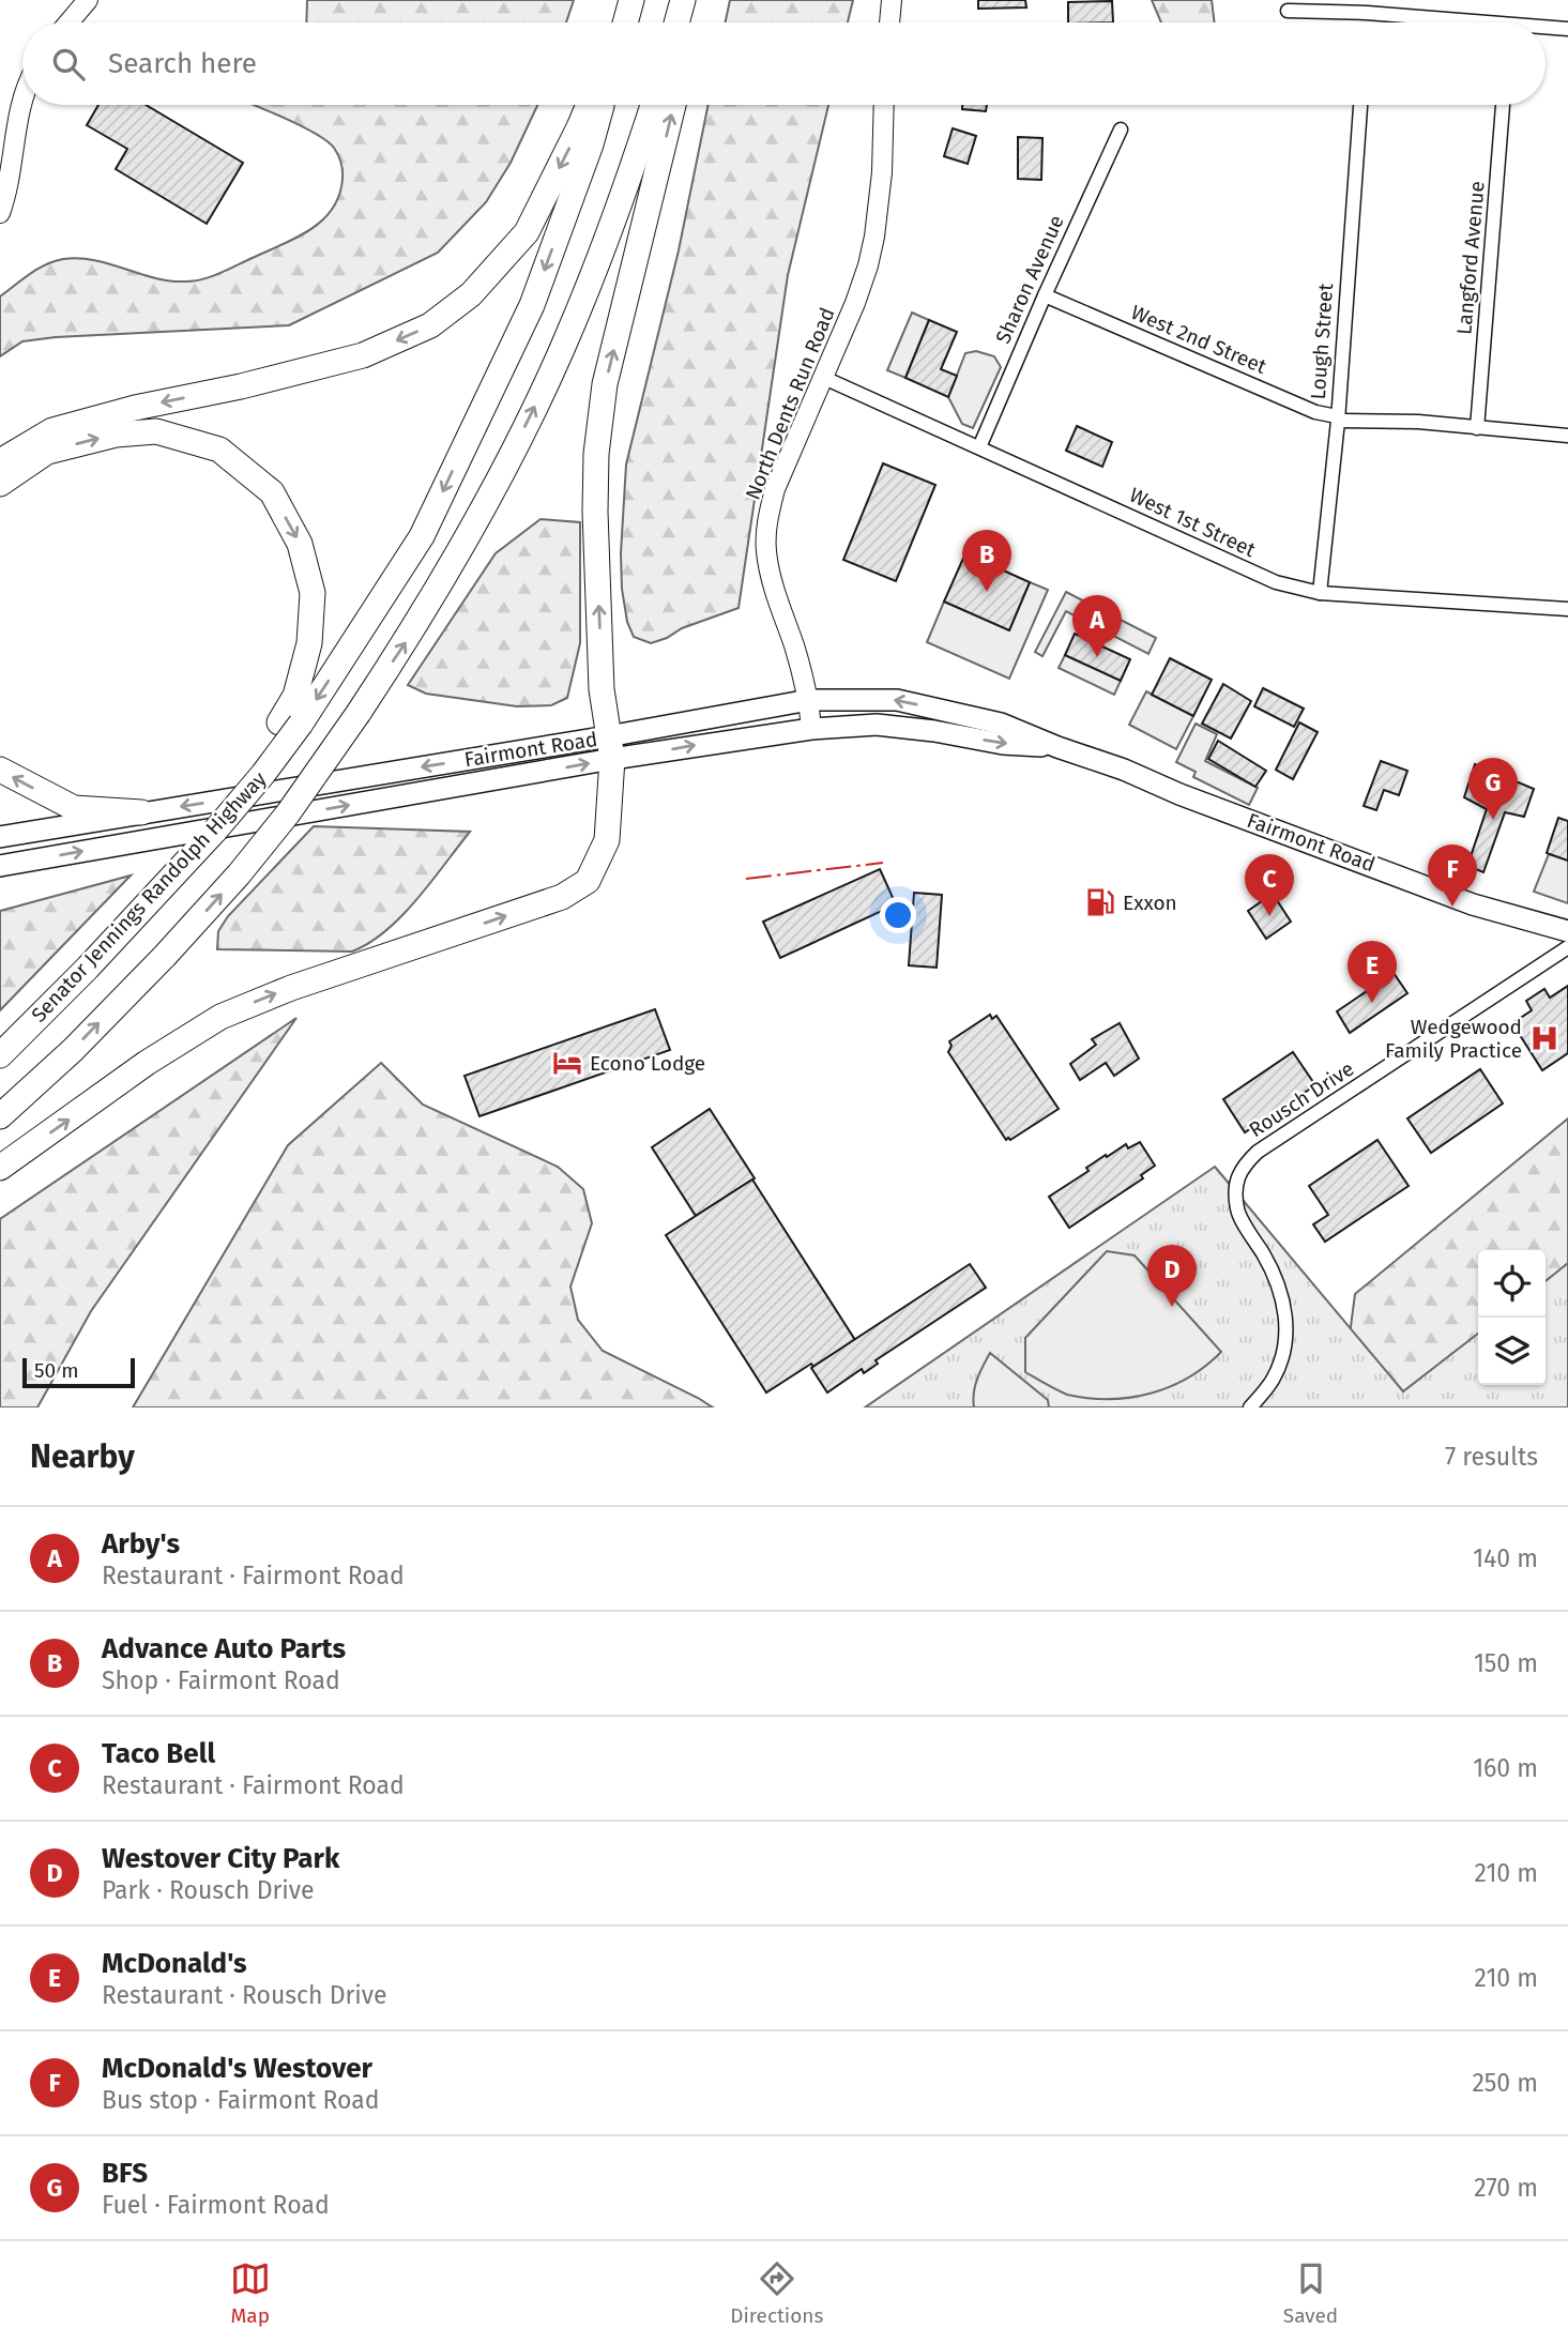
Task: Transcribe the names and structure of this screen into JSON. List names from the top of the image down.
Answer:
{
  "streets": {
    "highway": ["Senator Jennings Randolph Highway"],
    "main road": ["Fairmont Road"],
    "street": [
      "Langford Avenue",
      "Sharon Avenue",
      "West 2nd Street",
      "Lough Street",
      "North Dents Run Road",
      "West 1st Street",
      "Rousch Drive"
    ]
  },
  "crossings": [
    ["Langford Avenue", "West 2nd Street"],
    ["Sharon Avenue", "West 2nd Street"],
    ["Sharon Avenue", "West 1st Street"],
    ["West 2nd Street", "Lough Street"],
    ["Lough Street", "West 1st Street"],
    ["North Dents Run Road", "West 1st Street"],
    ["North Dents Run Road", "Fairmont Road"]
  ],
  "places": {
    "fuel station": ["Exxon"],
    "hospital": ["Wedgewood Family Practice"],
    "hotel": ["Econo Lodge"]
  },
  "scale_bar": "50 m",
  "page": {
    "search": "Search here",
    "pins": [
      "B",
      "A",
      "G",
      "F",
      "C",
      "E",
      "D"
    ],
    "scale": "50 m",
    "heading": ["Nearby", "7 results"],
    "list": [
      {
        "mark": "A",
        "name": "Arby's",
        "note": "Restaurant · Fairmont Road",
        "value": "140 m"
      },
      {
        "mark": "B",
        "name": "Advance Auto Parts",
        "note": "Shop · Fairmont Road",
        "value": "150 m"
      },
      {
        "mark": "C",
        "name": "Taco Bell",
        "note": "Restaurant · Fairmont Road",
        "value": "160 m"
      },
      {
        "mark": "D",
        "name": "Westover City Park",
        "note": "Park · Rousch Drive",
        "value": "210 m"
      },
      {
        "mark": "E",
        "name": "McDonald's",
        "note": "Restaurant · Rousch Drive",
        "value": "210 m"
      },
      {
        "mark": "F",
        "name": "McDonald's Westover",
        "note": "Bus stop · Fairmont Road",
        "value": "250 m"
      },
      {
        "mark": "G",
        "name": "BFS",
        "note": "Fuel · Fairmont Road",
        "value": "270 m"
      }
    ],
    "nav": ["Map", "Directions", "Saved"]
  }
}
